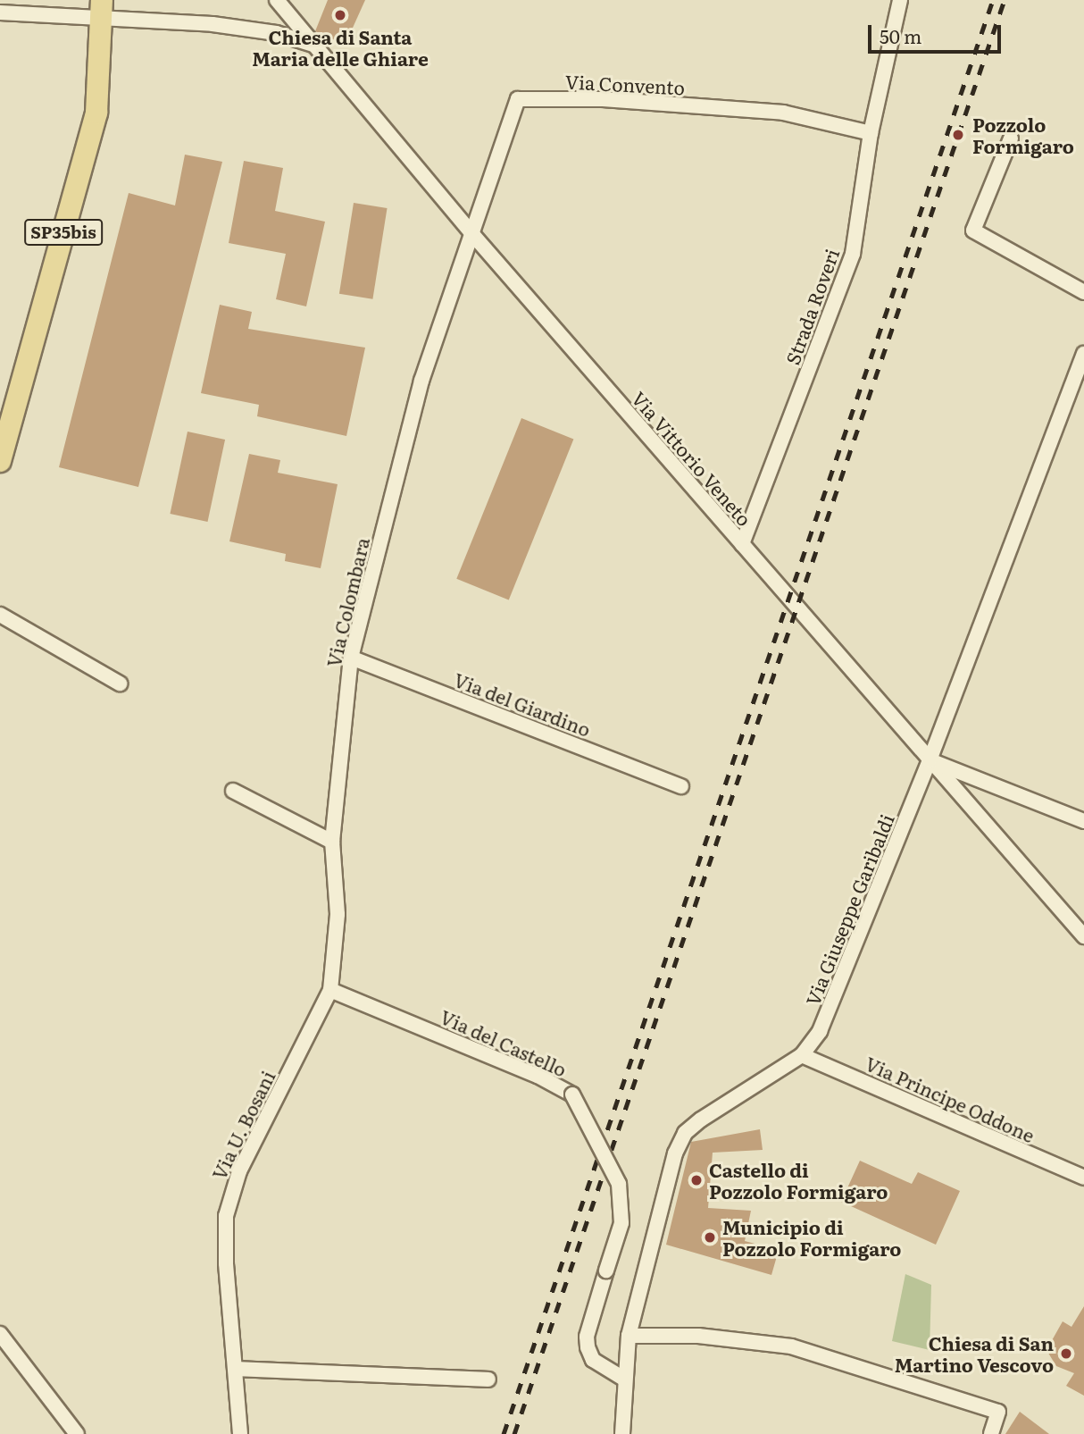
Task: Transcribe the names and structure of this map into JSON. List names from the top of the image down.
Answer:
{
  "streets": {
    "main road": ["SP35bis"],
    "street": [
      "Via Convento",
      "Strada Roveri",
      "Via Vittorio Veneto",
      "Via Colombara",
      "Via del Giardino",
      "Via Giuseppe Garibaldi",
      "Via del Castello",
      "Via Principe Oddone",
      "Via U. Bosani"
    ]
  },
  "crossings": [
    ["Via Convento", "Strada Roveri"],
    ["Via Convento", "Via Vittorio Veneto"],
    ["Via Convento", "Via Colombara"],
    ["Strada Roveri", "Via Vittorio Veneto"],
    ["Via Vittorio Veneto", "Via Colombara"],
    ["Via Vittorio Veneto", "Via Giuseppe Garibaldi"],
    ["Via Colombara", "Via del Giardino"],
    ["Via Colombara", "Via del Castello"],
    ["Via Colombara", "Via U. Bosani"],
    ["Via Giuseppe Garibaldi", "Via del Castello"],
    ["Via Giuseppe Garibaldi", "Via Principe Oddone"],
    ["Via del Castello", "Via U. Bosani"]
  ],
  "places": [
    "Chiesa di Santa Maria delle Ghiare",
    "Pozzolo Formigaro",
    "Castello di Pozzolo Formigaro",
    "Municipio di Pozzolo Formigaro",
    "Chiesa di San Martino Vescovo"
  ],
  "scale_bar": "50 m"
}
